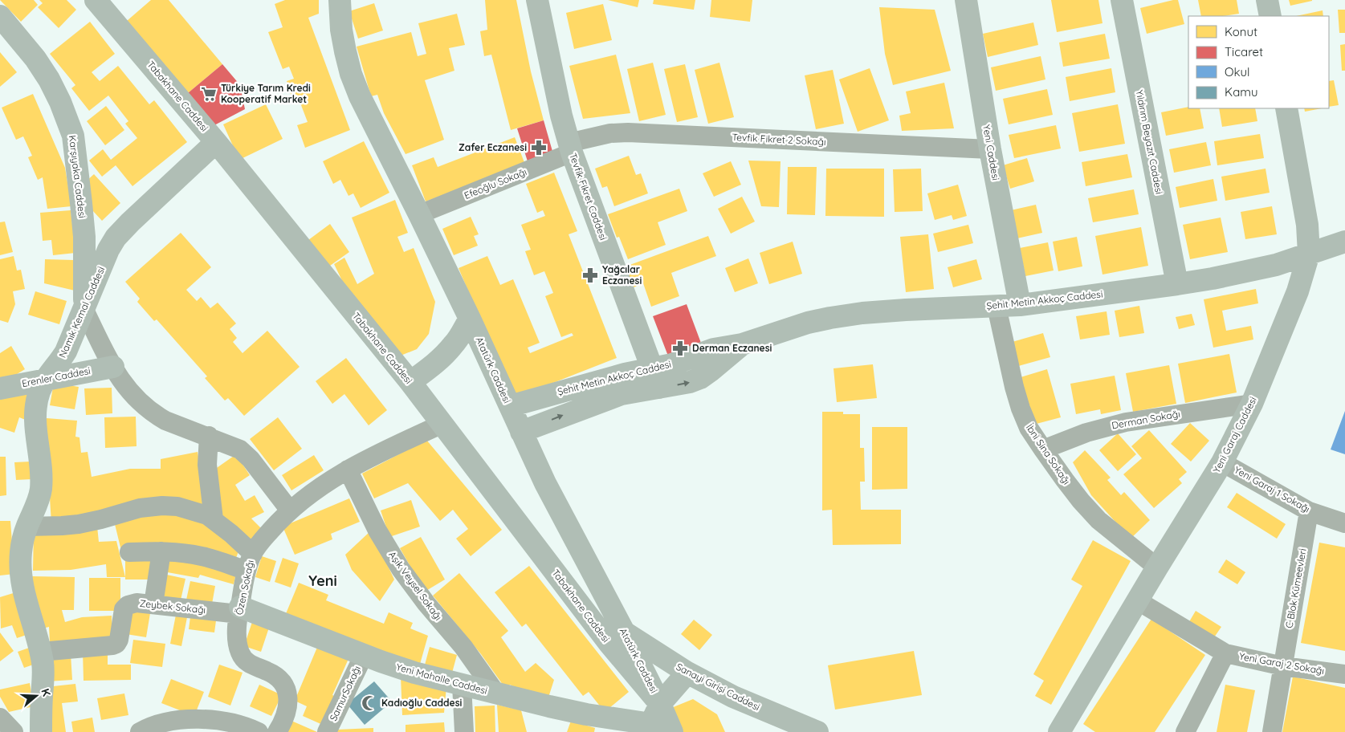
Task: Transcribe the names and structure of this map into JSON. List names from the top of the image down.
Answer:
{
  "streets": {
    "street": [
      "Tabakhane Caddesi",
      "Tevfik Fikret 2 Sokağı",
      "Yıldırım Beyazıt Caddesi",
      "Yeni Caddesi",
      "Karşıyaka Caddesi",
      "Efeoğlu Sokağı",
      "Tevfik Fikret Caddesi",
      "Şehit Metin Akkoç Caddesi",
      "Namık Kemal Caddesi",
      "Atatürk Caddesi",
      "Erenler Caddesi",
      "Derman Sokağı",
      "Yeni Garaj Caddesi",
      "İbni Sina Sokağı",
      "Yeni Garaj 1 Sokağı",
      "Aşık Veysel Sokağı",
      "Özen Sokağı",
      "C Blok Kümeevleri",
      "Zeybek Sokağı",
      "Yeni Garaj 2 Sokağı",
      "Yeni Mahalle Caddesi",
      "Sanayi Girişi Caddesi",
      "SamurSokağı"
    ]
  },
  "crossings": [
    ["Tabakhane Caddesi", "Namık Kemal Caddesi"],
    ["Tabakhane Caddesi", "Atatürk Caddesi"],
    ["Tabakhane Caddesi", "Özen Sokağı"],
    ["Tevfik Fikret 2 Sokağı", "Yeni Caddesi"],
    ["Tevfik Fikret 2 Sokağı", "Efeoğlu Sokağı"],
    ["Tevfik Fikret 2 Sokağı", "Tevfik Fikret Caddesi"],
    ["Yıldırım Beyazıt Caddesi", "Şehit Metin Akkoç Caddesi"],
    ["Yeni Caddesi", "Şehit Metin Akkoç Caddesi"],
    ["Karşıyaka Caddesi", "Namık Kemal Caddesi"],
    ["Efeoğlu Sokağı", "Tevfik Fikret Caddesi"],
    ["Efeoğlu Sokağı", "Atatürk Caddesi"],
    ["Tevfik Fikret Caddesi", "Şehit Metin Akkoç Caddesi"],
    ["Şehit Metin Akkoç Caddesi", "Atatürk Caddesi"],
    ["Şehit Metin Akkoç Caddesi", "Yeni Garaj Caddesi"],
    ["Şehit Metin Akkoç Caddesi", "İbni Sina Sokağı"],
    ["Namık Kemal Caddesi", "Erenler Caddesi"],
    ["Namık Kemal Caddesi", "Zeybek Sokağı"],
    ["Atatürk Caddesi", "Sanayi Girişi Caddesi"],
    ["Derman Sokağı", "Yeni Garaj Caddesi"],
    ["Derman Sokağı", "İbni Sina Sokağı"],
    ["Yeni Garaj Caddesi", "İbni Sina Sokağı"],
    ["Yeni Garaj Caddesi", "Yeni Garaj 1 Sokağı"],
    ["Yeni Garaj Caddesi", "Yeni Garaj 2 Sokağı"],
    ["Yeni Garaj 1 Sokağı", "C Blok Kümeevleri"],
    ["Aşık Veysel Sokağı", "Özen Sokağı"],
    ["Aşık Veysel Sokağı", "Yeni Mahalle Caddesi"],
    ["Özen Sokağı", "Zeybek Sokağı"],
    ["Özen Sokağı", "Yeni Mahalle Caddesi"],
    ["C Blok Kümeevleri", "Yeni Garaj 2 Sokağı"],
    ["Zeybek Sokağı", "Yeni Mahalle Caddesi"],
    ["Yeni Mahalle Caddesi", "SamurSokağı"]
  ],
  "districts": ["Yeni"],
  "places": {
    "supermarket": ["Türkiye Tarım Kredi Kooperatif Market"],
    "pharmacy": ["Zafer Eczanesi", "Yağcılar Eczanesi", "Derman Eczanesi"],
    "mosque": ["Kadıoğlu Caddesi"]
  },
  "legend": [
    "Konut",
    "Ticaret",
    "Okul",
    "Kamu"
  ],
  "north": "right"
}
